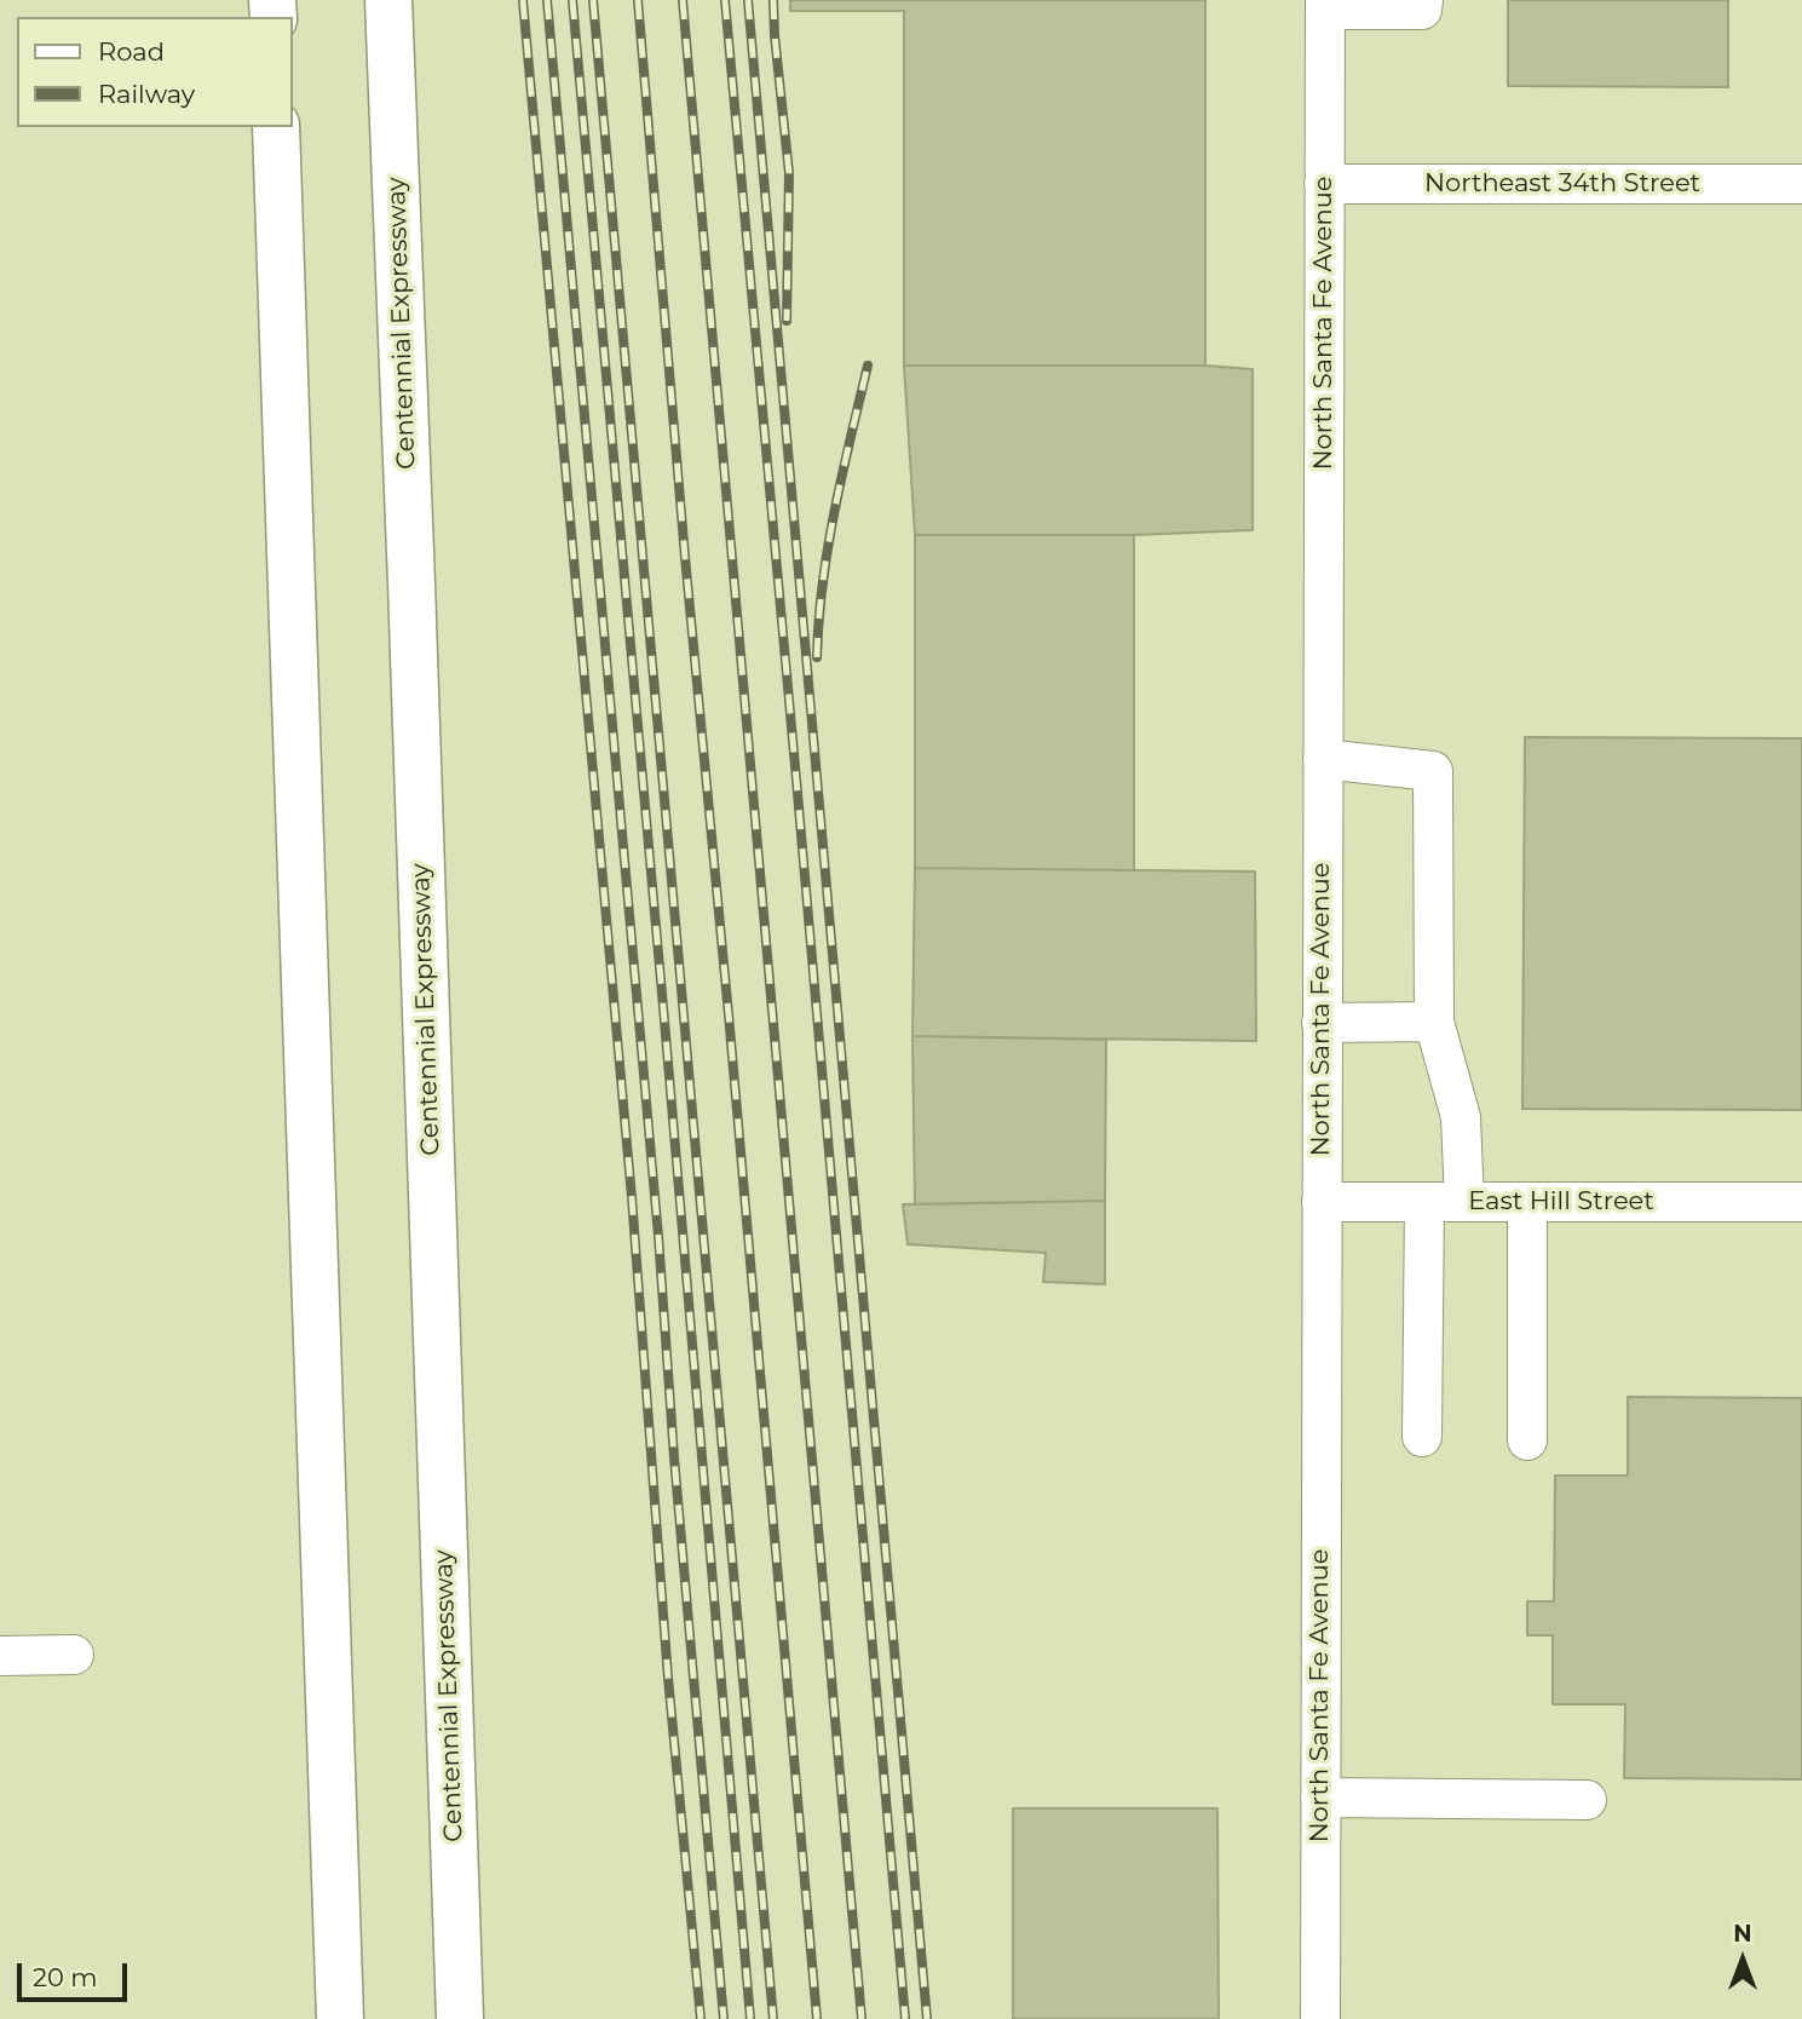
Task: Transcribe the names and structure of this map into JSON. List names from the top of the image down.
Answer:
{
  "streets": {
    "highway": ["Centennial Expressway"],
    "street": ["Northeast 34th Street", "North Santa Fe Avenue", "East Hill Street"]
  },
  "crossings": [
    ["Northeast 34th Street", "North Santa Fe Avenue"],
    ["North Santa Fe Avenue", "East Hill Street"]
  ],
  "legend": ["Road", "Railway"],
  "scale_bar": "20 m",
  "north": "top"
}
